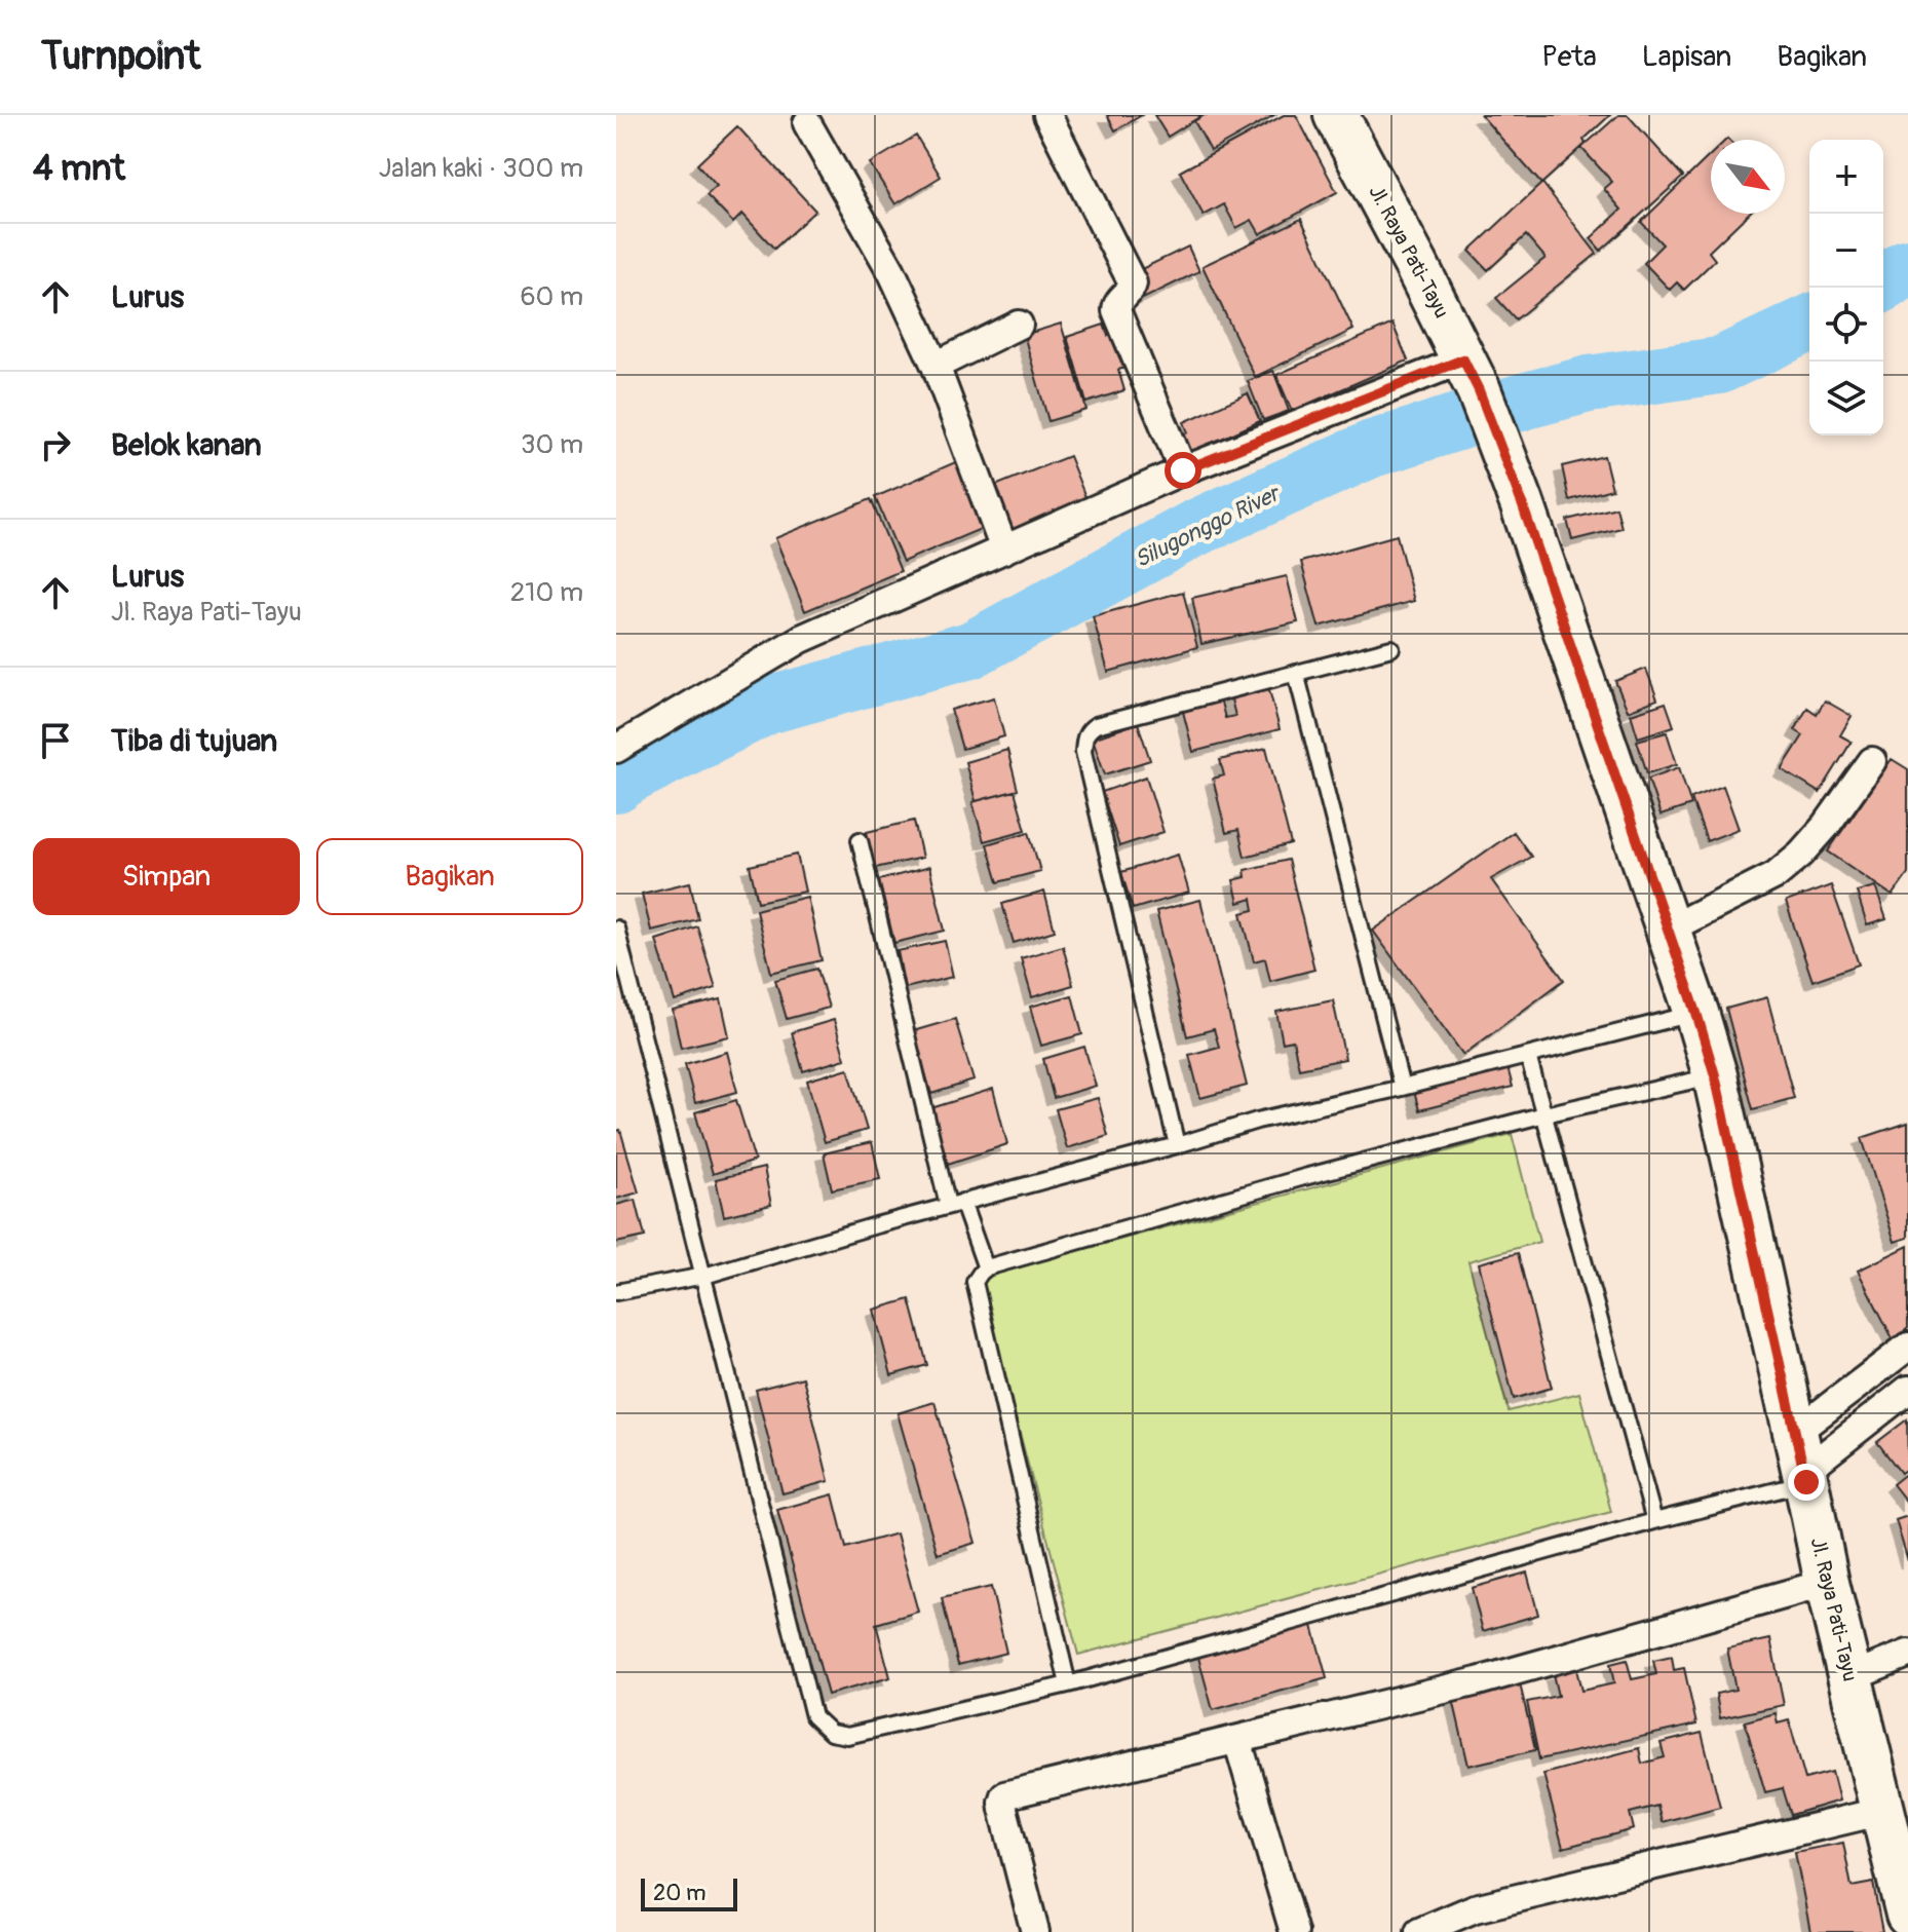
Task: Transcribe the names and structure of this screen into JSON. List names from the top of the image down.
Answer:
{
  "streets": {
    "main road": ["Jl. Raya Pati-Tayu"]
  },
  "water": ["Silugonggo River"],
  "scale_bar": "20 m",
  "north": "bottom right",
  "page": {
    "header": "Turnpoint",
    "nav": ["Peta", "Lapisan", "Bagikan"],
    "heading": ["4 mnt", "Jalan kaki · 300 m"],
    "map_buttons": ["+", "−"],
    "list": [
      ["Lurus", "60 m"],
      ["Belok kanan", "30 m"],
      ["Lurus", "Jl. Raya Pati-Tayu", "210 m"],
      "Tiba di tujuan"
    ],
    "buttons": ["Simpan", "Bagikan"],
    "scale": "20 m"
  }
}
